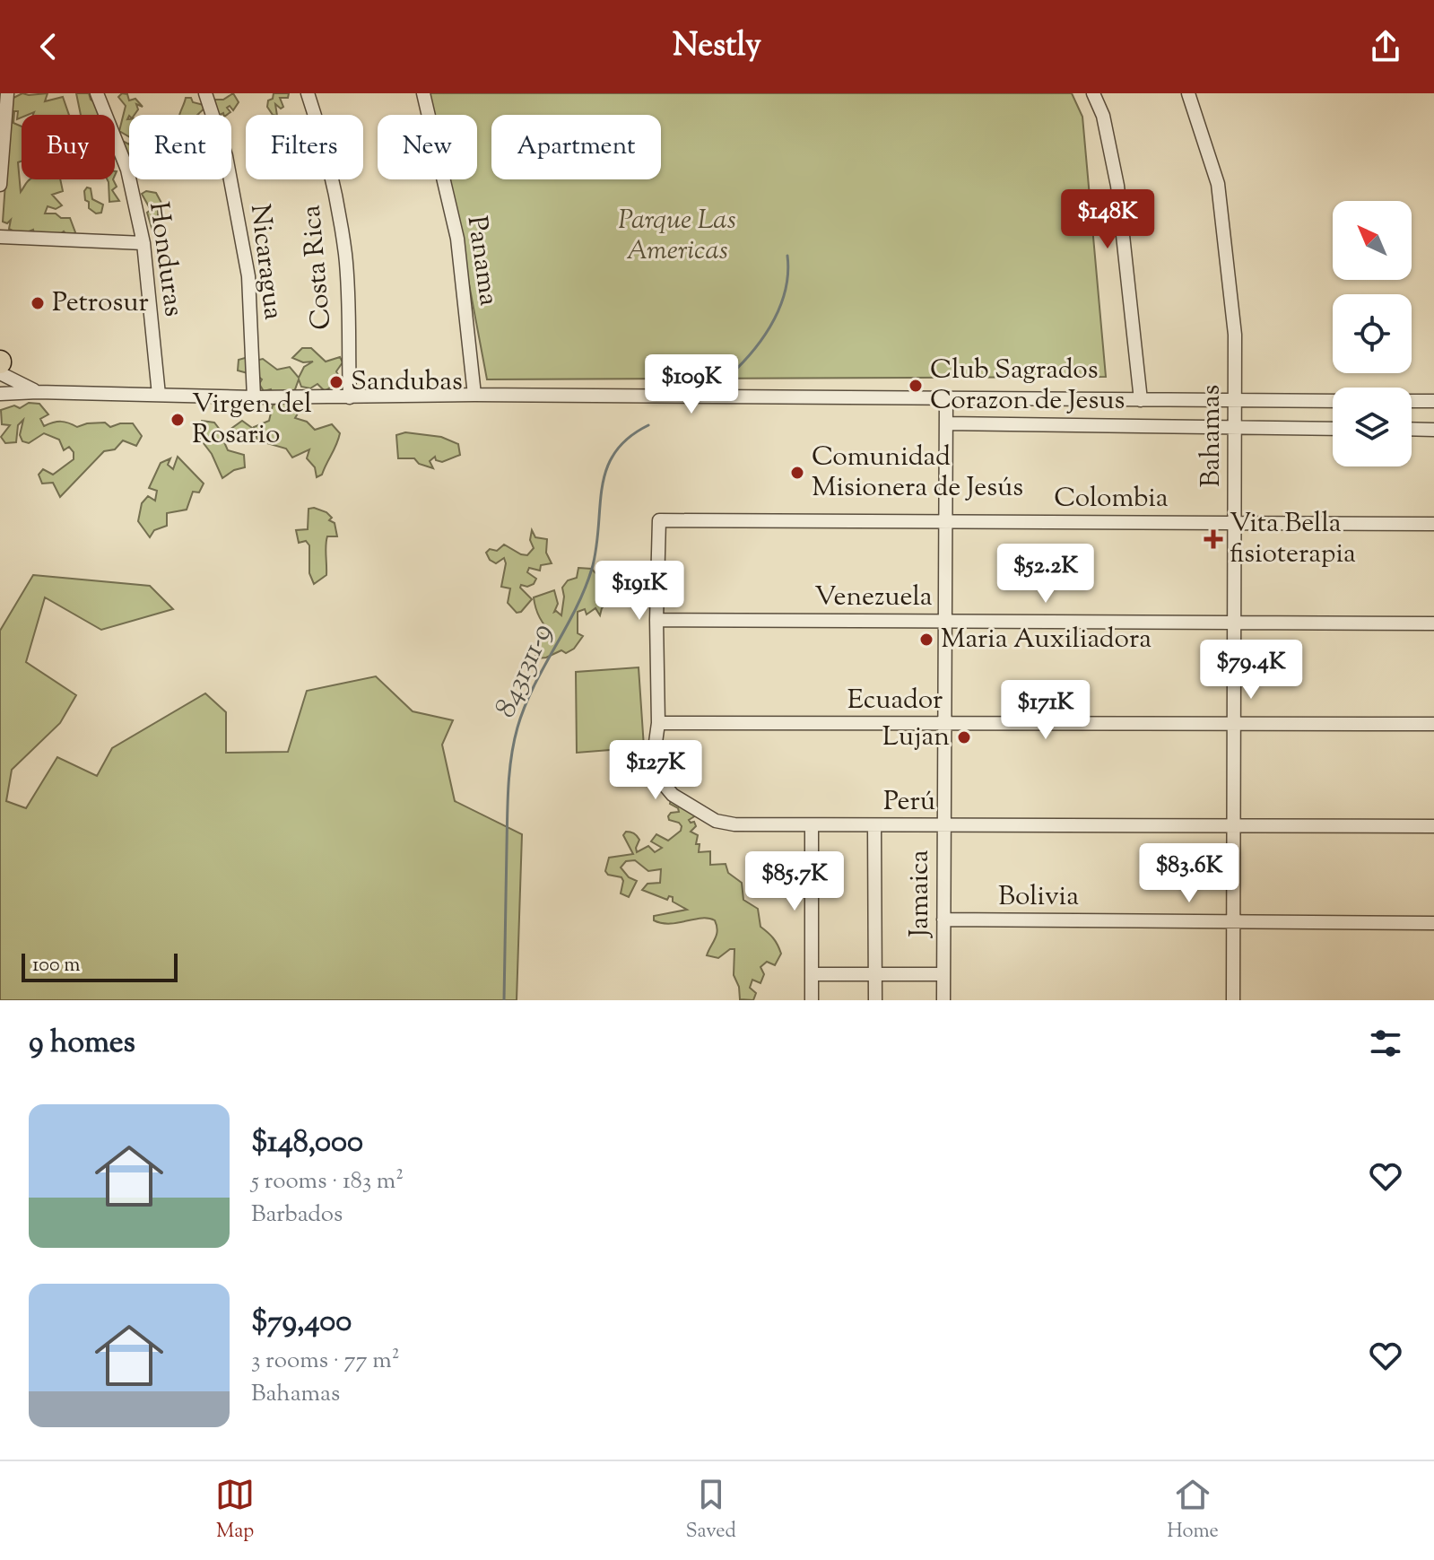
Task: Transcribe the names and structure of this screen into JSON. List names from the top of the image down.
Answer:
{
  "streets": {
    "street": [
      "Honduras",
      "Panama",
      "Nicaragua",
      "Costa Rica",
      "Bahamas",
      "Colombia",
      "Venezuela",
      "Ecuador",
      "Perú",
      "Jamaica",
      "Bolivia"
    ]
  },
  "crossings": [
    ["Bahamas", "Colombia"],
    ["Bahamas", "Venezuela"],
    ["Bahamas", "Ecuador"],
    ["Bahamas", "Perú"],
    ["Bahamas", "Bolivia"],
    ["Colombia", "Perú"],
    ["Colombia", "Jamaica"],
    ["Venezuela", "Perú"],
    ["Venezuela", "Jamaica"],
    ["Ecuador", "Perú"],
    ["Ecuador", "Jamaica"],
    ["Perú", "Jamaica"],
    ["Jamaica", "Bolivia"]
  ],
  "water": ["8431311-9"],
  "parks": ["Parque Las Americas"],
  "places": {
    "other": [
      "Petrosur",
      "Sandubas",
      "Club Sagrados Corazon de Jesus",
      "Virgen del Rosario",
      "Comunidad Misionera de Jesús",
      "Maria Auxiliadora",
      "Lujan"
    ],
    "health": ["Vita Bella fisioterapia"]
  },
  "scale_bar": "100 m",
  "north": "top left",
  "page": {
    "header": "Nestly",
    "chip": [
      "Buy",
      "Rent",
      "Filters",
      "New",
      "Apartment"
    ],
    "price": [
      "$148K",
      "$109K",
      "$52.2K",
      "$191K",
      "$79.4K",
      "$171K",
      "$127K",
      "$83.6K",
      "$85.7K"
    ],
    "scale": "100 m",
    "heading": "9 homes",
    "list": [
      {
        "name": "$148,000",
        "note": "5 rooms · 183 m² · Barbados"
      },
      {
        "name": "$79,400",
        "note": "3 rooms · 77 m² · Bahamas"
      }
    ],
    "tabs": ["Map", "Saved", "Home"]
  }
}
